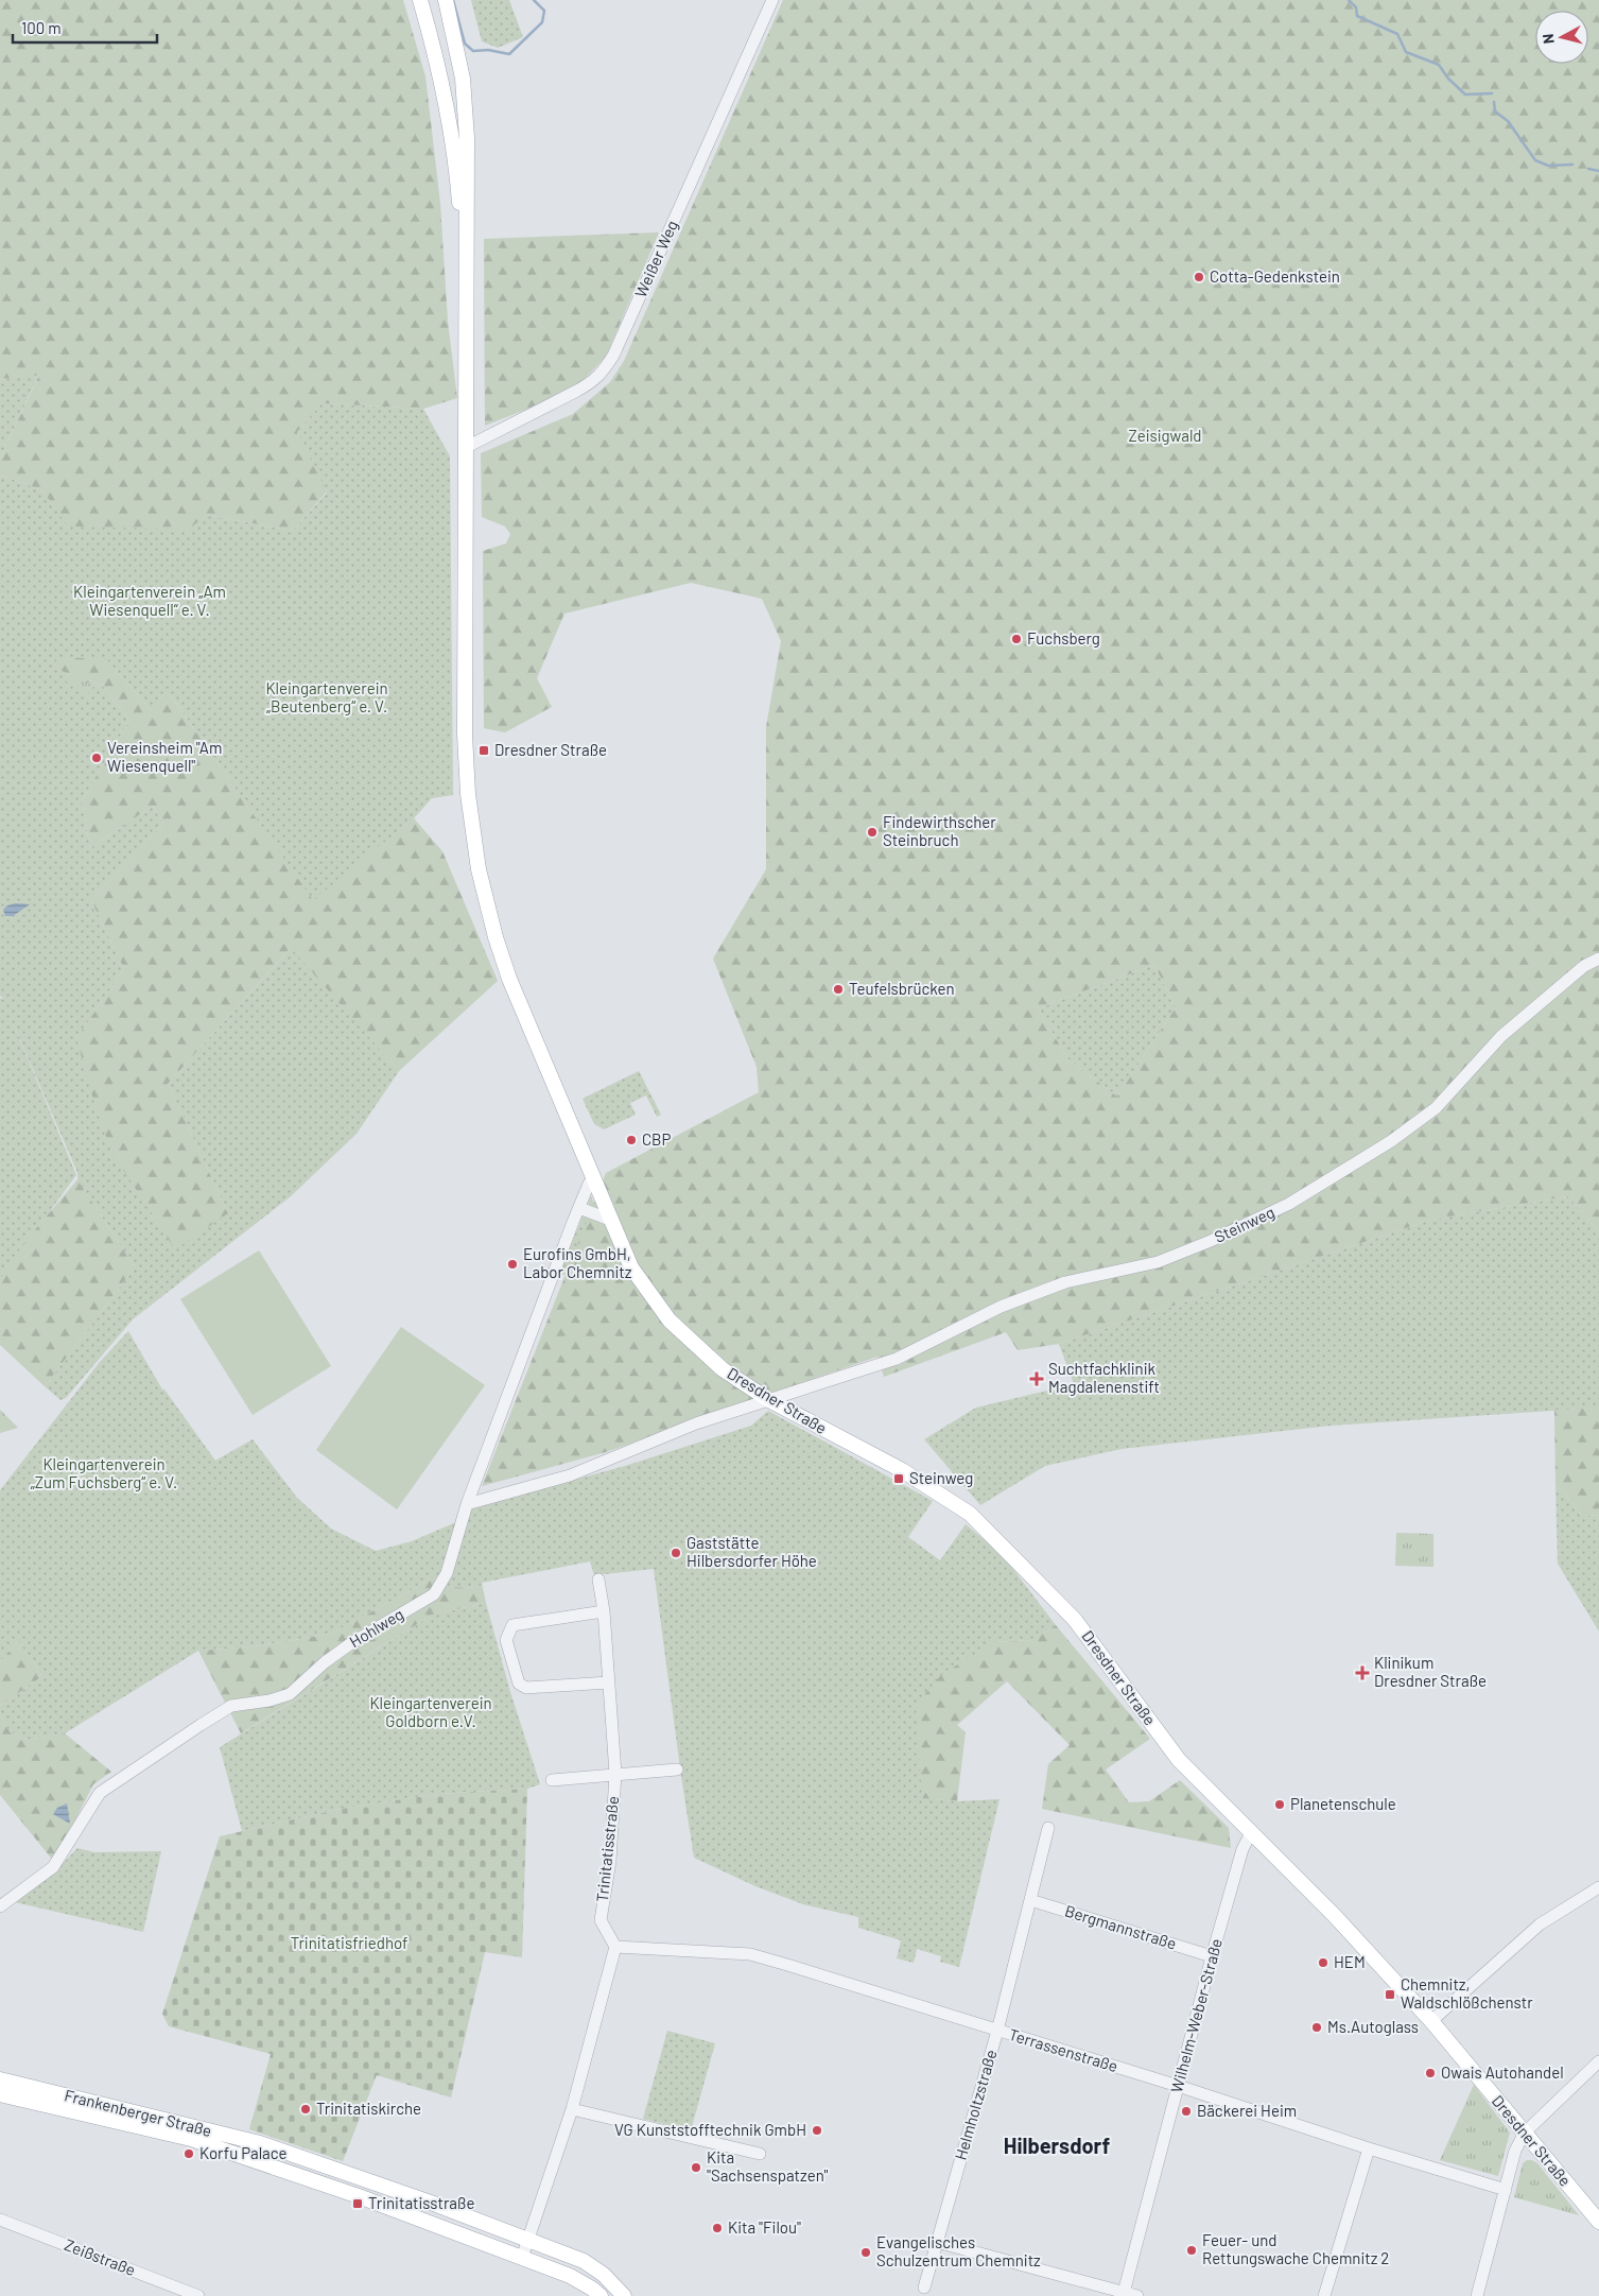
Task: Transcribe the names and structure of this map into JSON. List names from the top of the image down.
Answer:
{
  "streets": {
    "main road": ["Dresdner Straße", "Frankenberger Straße"],
    "street": [
      "Weißer Weg",
      "Steinweg",
      "Hohlweg",
      "Trinitatisstraße",
      "Bergmannstraße",
      "Wilhelm-Weber-Straße",
      "Terrassenstraße",
      "Helmholtzstraße",
      "Zeißstraße"
    ]
  },
  "crossings": [
    ["Weißer Weg", "Dresdner Straße"],
    ["Steinweg", "Dresdner Straße"],
    ["Steinweg", "Hohlweg"],
    ["Dresdner Straße", "Hohlweg"],
    ["Dresdner Straße", "Wilhelm-Weber-Straße"],
    ["Trinitatisstraße", "Terrassenstraße"],
    ["Bergmannstraße", "Wilhelm-Weber-Straße"],
    ["Bergmannstraße", "Helmholtzstraße"],
    ["Wilhelm-Weber-Straße", "Terrassenstraße"],
    ["Terrassenstraße", "Helmholtzstraße"]
  ],
  "districts": ["Hilbersdorf"],
  "parks": [
    "Zeisigwald",
    "Kleingartenverein „Am Wiesenquell“ e. V.",
    "Kleingartenverein „Beutenberg“ e. V.",
    "Kleingartenverein „Zum Fuchsberg“ e. V.",
    "Kleingartenverein Goldborn e.V.",
    "Trinitatisfriedhof"
  ],
  "places": {
    "other": [
      "Cotta-Gedenkstein",
      "Fuchsberg",
      "Vereinsheim \"Am Wiesenquell\"",
      "Findewirthscher Steinbruch",
      "Teufelsbrücken",
      "CBP",
      "Eurofins GmbH, Labor Chemnitz",
      "Gaststätte Hilbersdorfer Höhe",
      "Planetenschule",
      "HEM",
      "Ms.Autoglass",
      "Owais Autohandel",
      "Trinitatiskirche",
      "Bäckerei Heim",
      "VG Kunststofftechnik GmbH",
      "Korfu Palace",
      "Kita \"Sachsenspatzen\"",
      "Kita \"Filou\"",
      "Feuer- und Rettungswache Chemnitz 2",
      "Evangelisches Schulzentrum Chemnitz"
    ],
    "transit": [
      "Dresdner Straße",
      "Steinweg",
      "Chemnitz, Waldschlößchenstr",
      "Trinitatisstraße"
    ],
    "health": ["Suchtfachklinik Magdalenenstift", "Klinikum Dresdner Straße"]
  },
  "scale_bar": "100 m",
  "north": "left"
}
